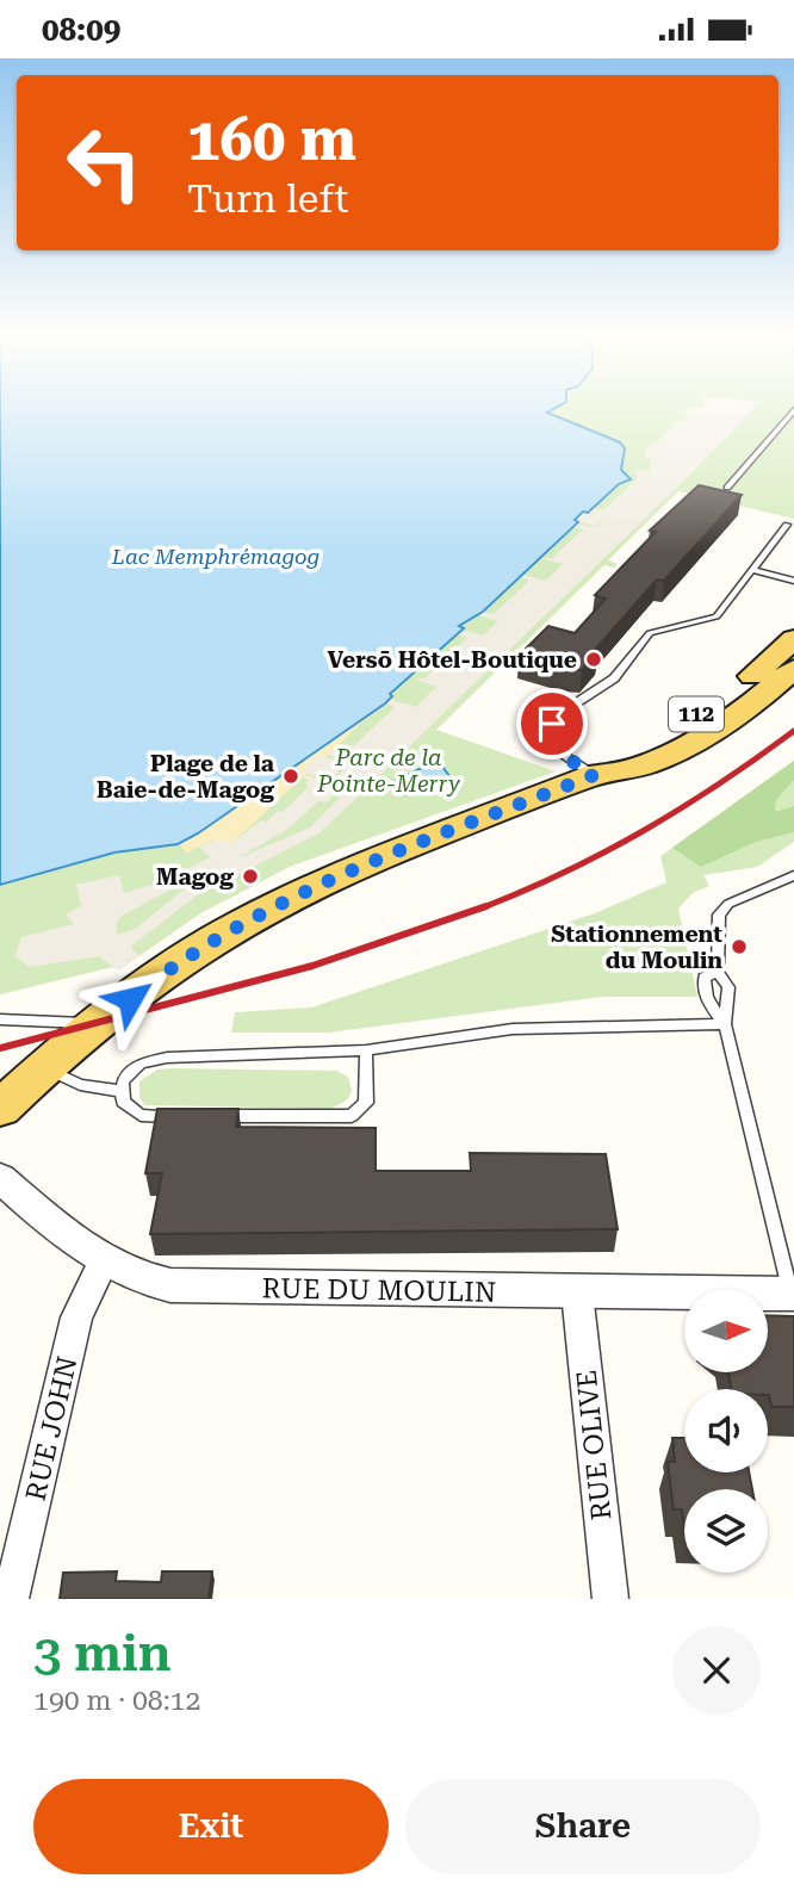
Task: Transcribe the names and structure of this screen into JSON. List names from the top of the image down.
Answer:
{
  "streets": {
    "main road": ["112"],
    "street": ["RUE DU MOULIN", "RUE JOHN", "RUE OLIVE"]
  },
  "crossings": [
    ["RUE DU MOULIN", "RUE JOHN"],
    ["RUE DU MOULIN", "RUE OLIVE"]
  ],
  "water": ["Lac Memphrémagog"],
  "parks": ["Parc de la Pointe-Merry"],
  "places": [
    "Versō Hôtel-Boutique",
    "Plage de la Baie-de-Magog",
    "Magog",
    "Stationnement du Moulin"
  ],
  "north": "right",
  "page": {
    "status": "08:09",
    "turn": ["160 m", "Turn left"],
    "heading": ["3 min", "190 m · 08:12"],
    "buttons": ["Exit", "Share"]
  }
}
